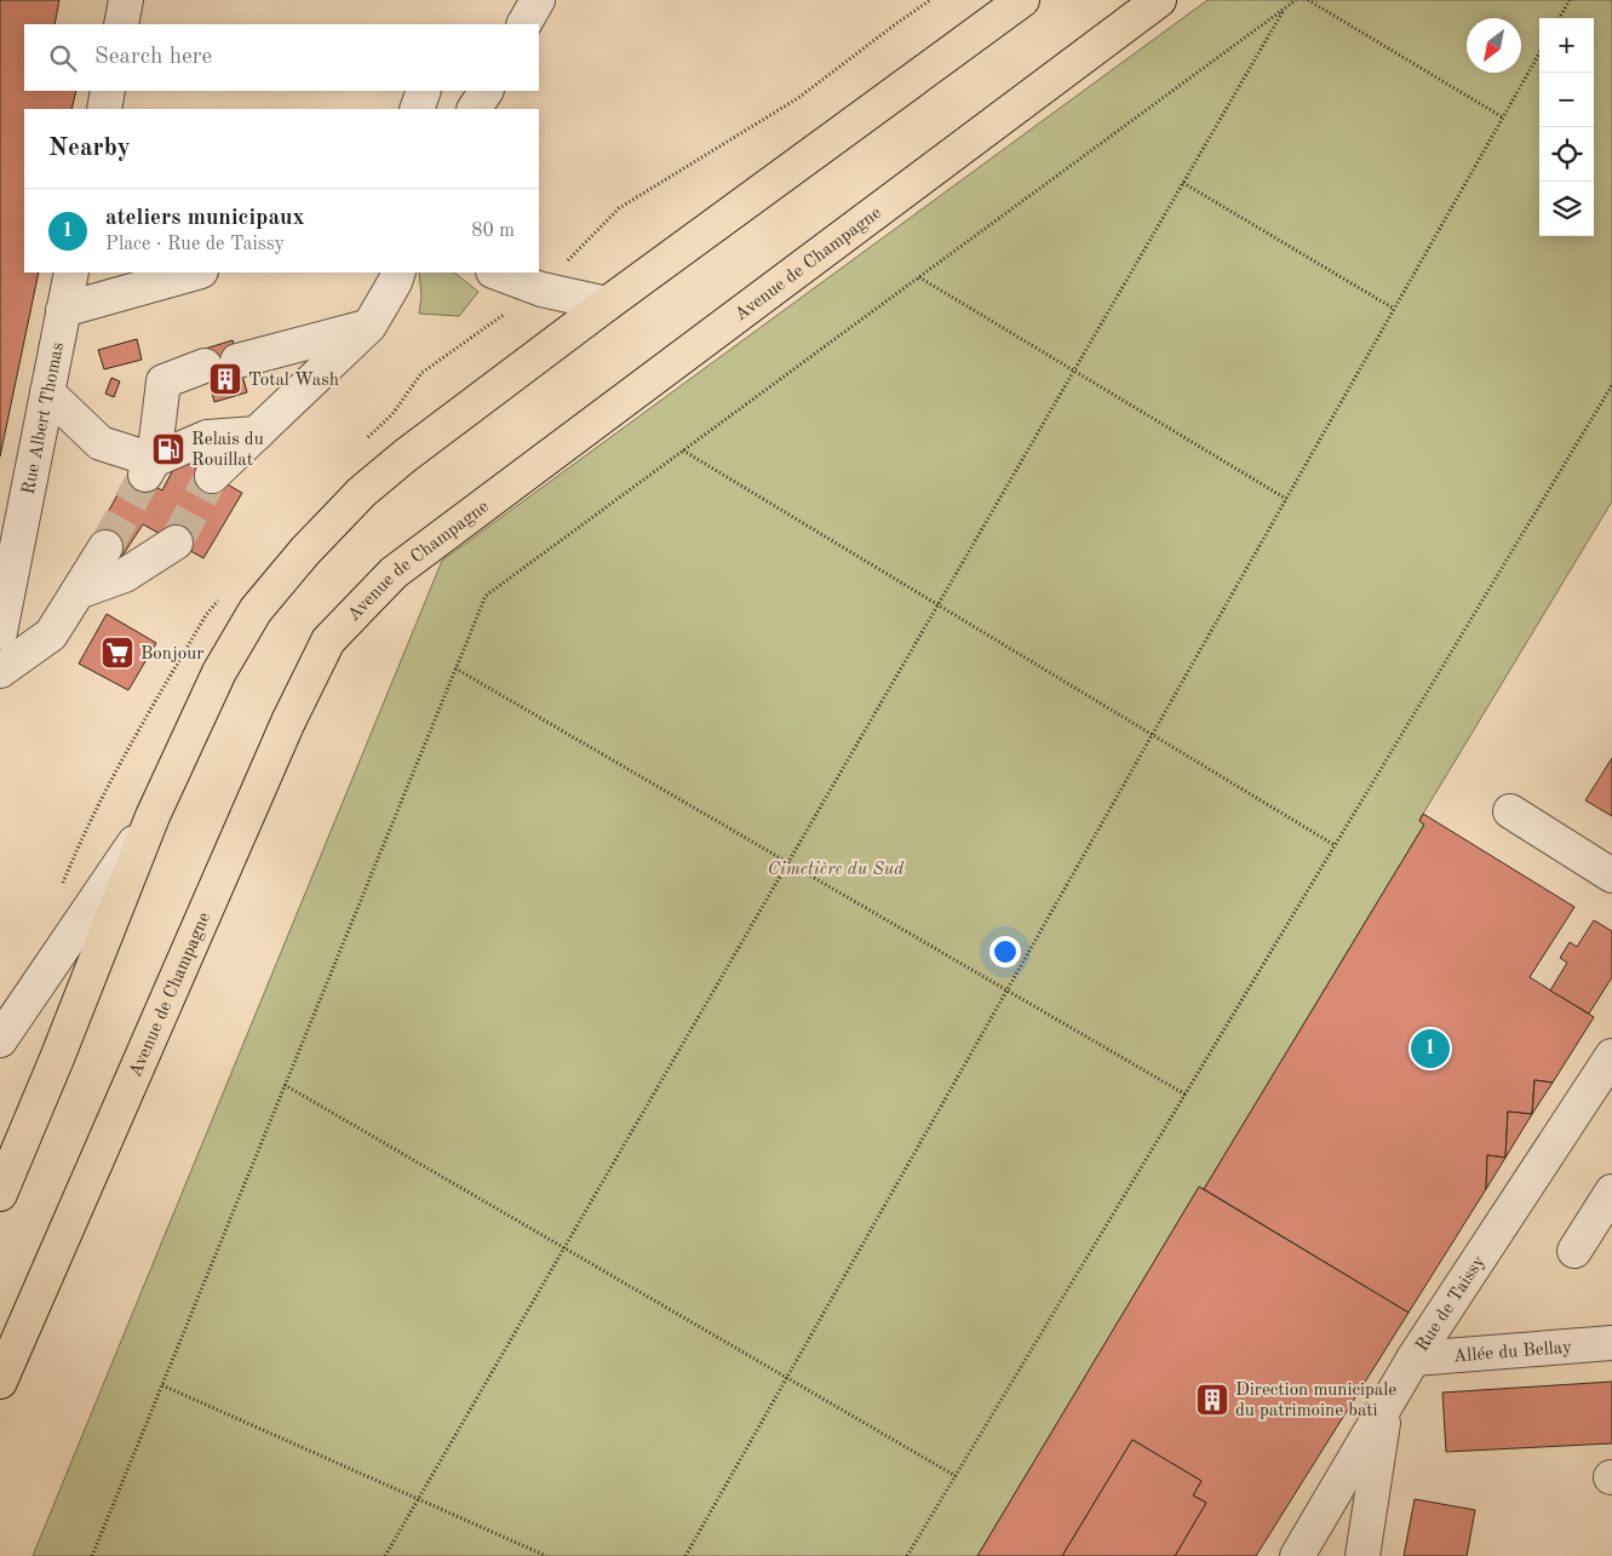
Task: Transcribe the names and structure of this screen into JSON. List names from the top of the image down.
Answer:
{
  "streets": {
    "main road": ["Avenue de Champagne"],
    "street": ["Rue Albert Thomas", "Rue de Taissy", "Allée du Bellay"]
  },
  "crossings": [
    ["Rue de Taissy", "Allée du Bellay"]
  ],
  "parks": ["Cimetière du Sud"],
  "places": {
    "building": ["Total Wash", "Direction municipale du patrimoine bati"],
    "fuel station": ["Relais du Rouillat"],
    "supermarket": ["Bonjour"]
  },
  "north": "bottom left",
  "page": {
    "map_buttons": ["+", "−"],
    "search": "Search here",
    "heading": "Nearby",
    "list": [
      {
        "mark": "1",
        "name": "ateliers municipaux",
        "note": "Place · Rue de Taissy",
        "value": "80 m"
      }
    ],
    "pins": "1"
  }
}
